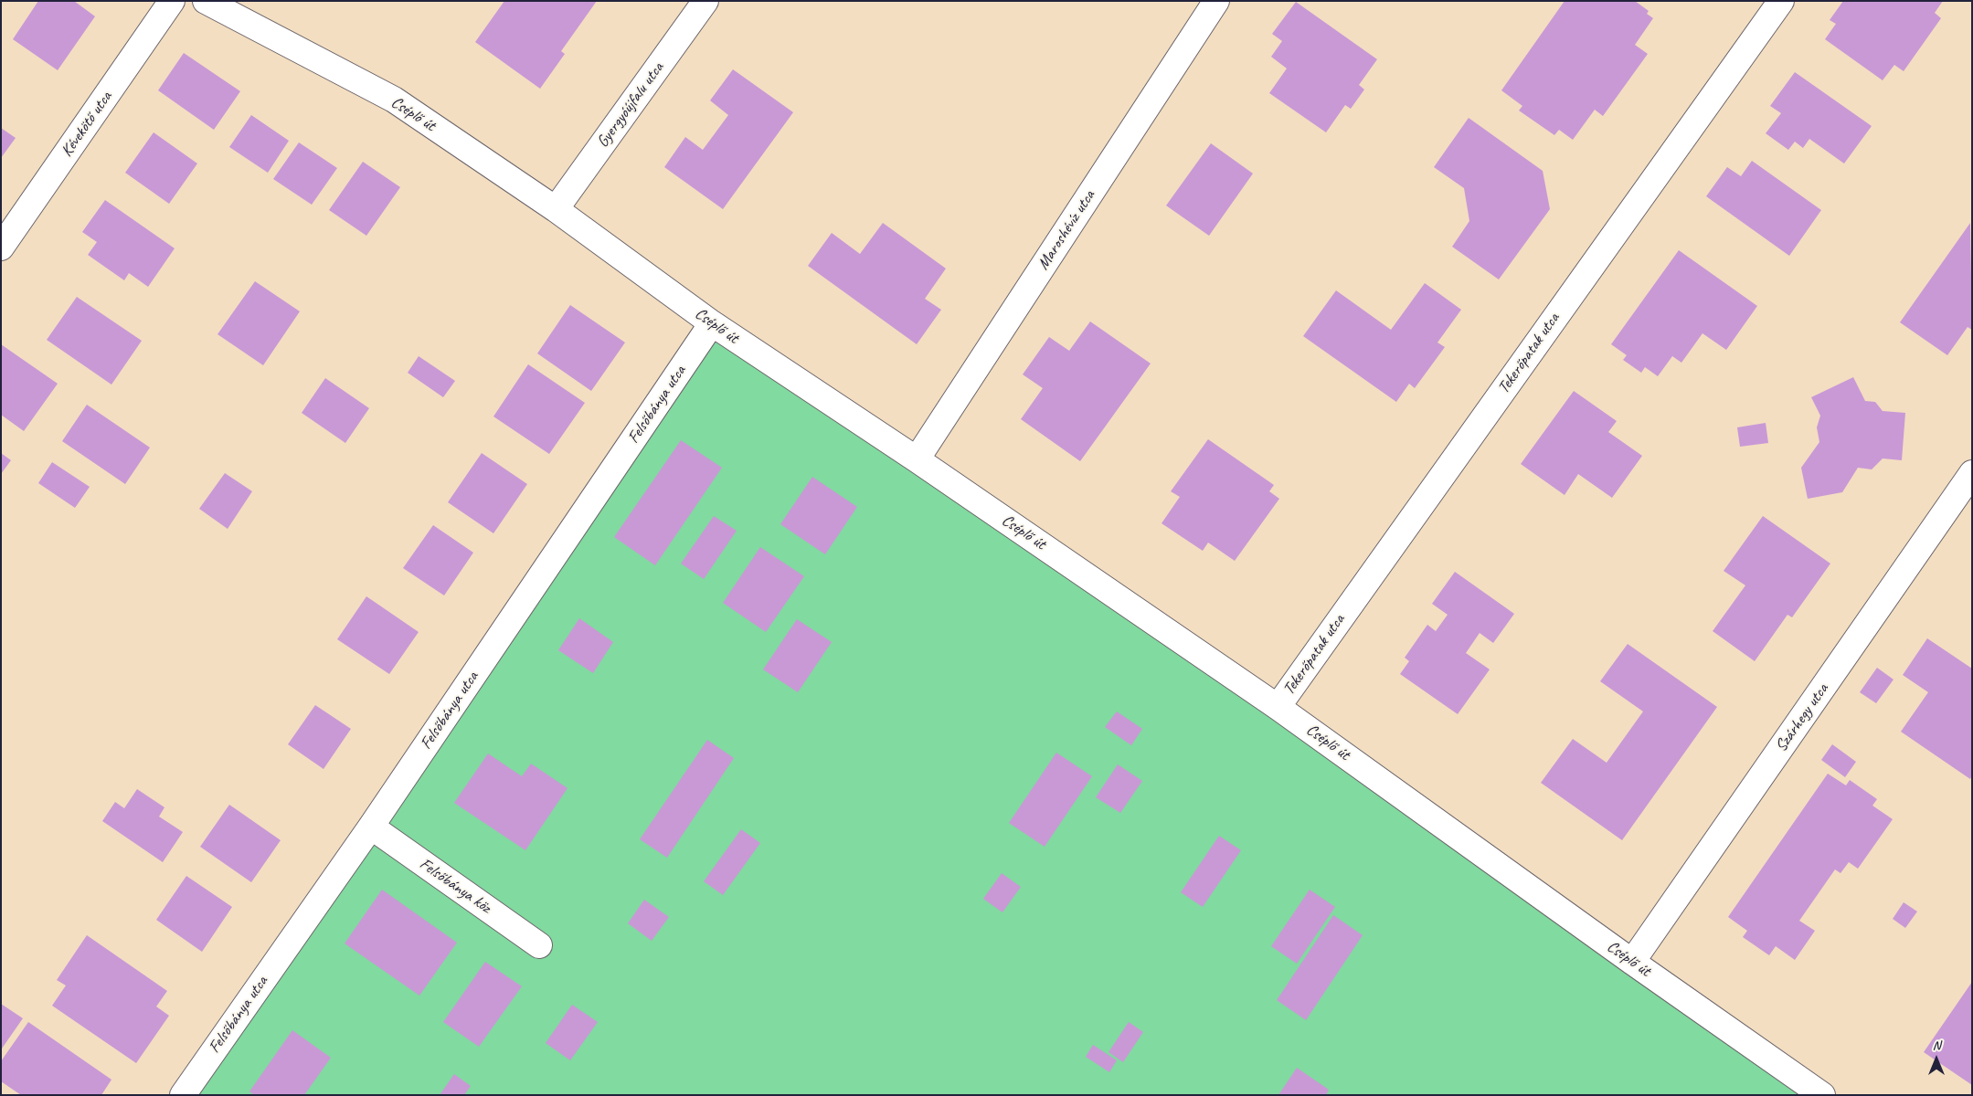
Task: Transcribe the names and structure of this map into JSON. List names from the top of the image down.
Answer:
{
  "streets": {
    "street": [
      "Gyergyóújfalu utca",
      "Cséplő út",
      "Kévekötő utca",
      "Maroshévíz utca",
      "Tekerőpatak utca",
      "Felsőbánya utca",
      "Szárhegy utca",
      "Felsőbánya köz"
    ]
  },
  "crossings": [
    ["Gyergyóújfalu utca", "Cséplő út"],
    ["Cséplő út", "Maroshévíz utca"],
    ["Cséplő út", "Tekerőpatak utca"],
    ["Cséplő út", "Felsőbánya utca"],
    ["Cséplő út", "Szárhegy utca"],
    ["Felsőbánya utca", "Felsőbánya köz"]
  ],
  "north": "top"
}
